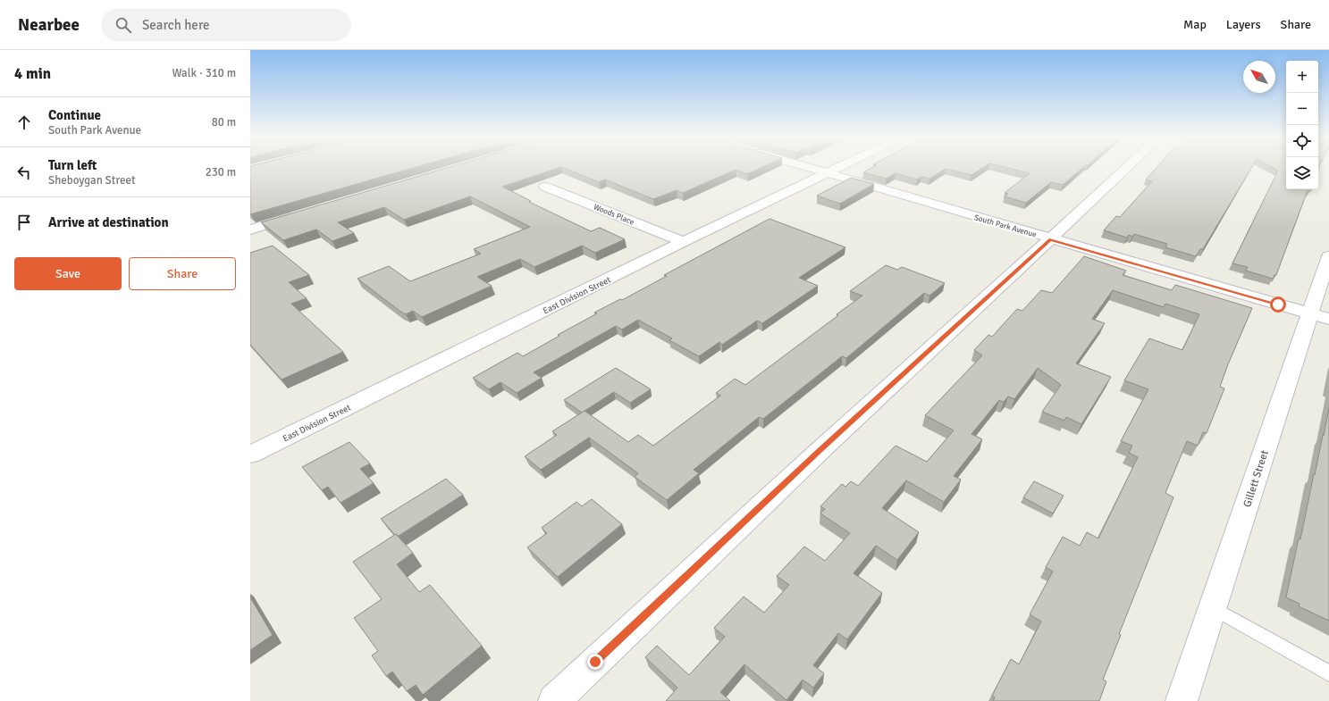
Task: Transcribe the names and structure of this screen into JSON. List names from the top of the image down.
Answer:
{
  "streets": {
    "street": [
      "Woods Place",
      "South Park Avenue",
      "East Division Street",
      "Gillett Street"
    ]
  },
  "crossings": [
    ["Woods Place", "East Division Street"],
    ["South Park Avenue", "East Division Street"],
    ["South Park Avenue", "Gillett Street"]
  ],
  "north": "top left",
  "page": {
    "header": "Nearbee",
    "search": "Search here",
    "nav": ["Map", "Layers", "Share"],
    "heading": ["4 min", "Walk · 310 m"],
    "map_buttons": ["+", "−"],
    "list": [
      ["Continue", "South Park Avenue", "80 m"],
      ["Turn left", "Sheboygan Street", "230 m"],
      "Arrive at destination"
    ],
    "buttons": ["Save", "Share"]
  }
}
